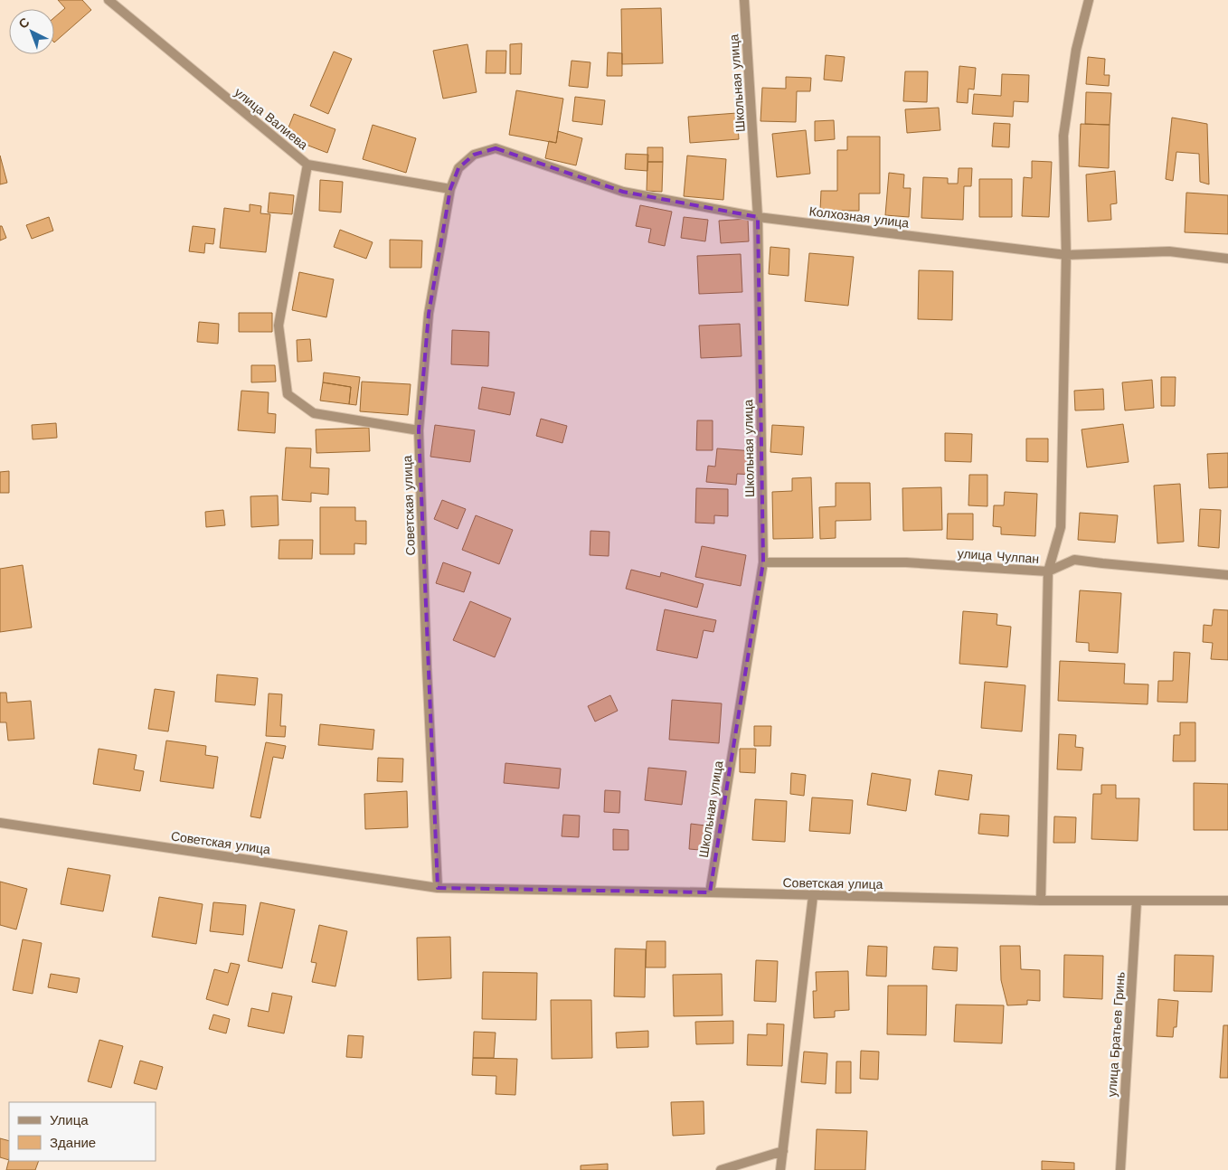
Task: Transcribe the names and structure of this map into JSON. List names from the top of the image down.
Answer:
{
  "streets": {
    "street": [
      "Школьная улица",
      "улица Валиева",
      "Колхозная улица",
      "Советская улица",
      "улица Чулпан",
      "улица Братьев Гринь"
    ]
  },
  "crossings": [
    ["Школьная улица", "Колхозная улица"],
    ["Школьная улица", "Советская улица"],
    ["Школьная улица", "улица Чулпан"],
    ["улица Валиева", "Советская улица"],
    ["Колхозная улица", "Советская улица"],
    ["Советская улица", "улица Братьев Гринь"]
  ],
  "legend": ["Улица", "Здание"],
  "north": "top left"
}
